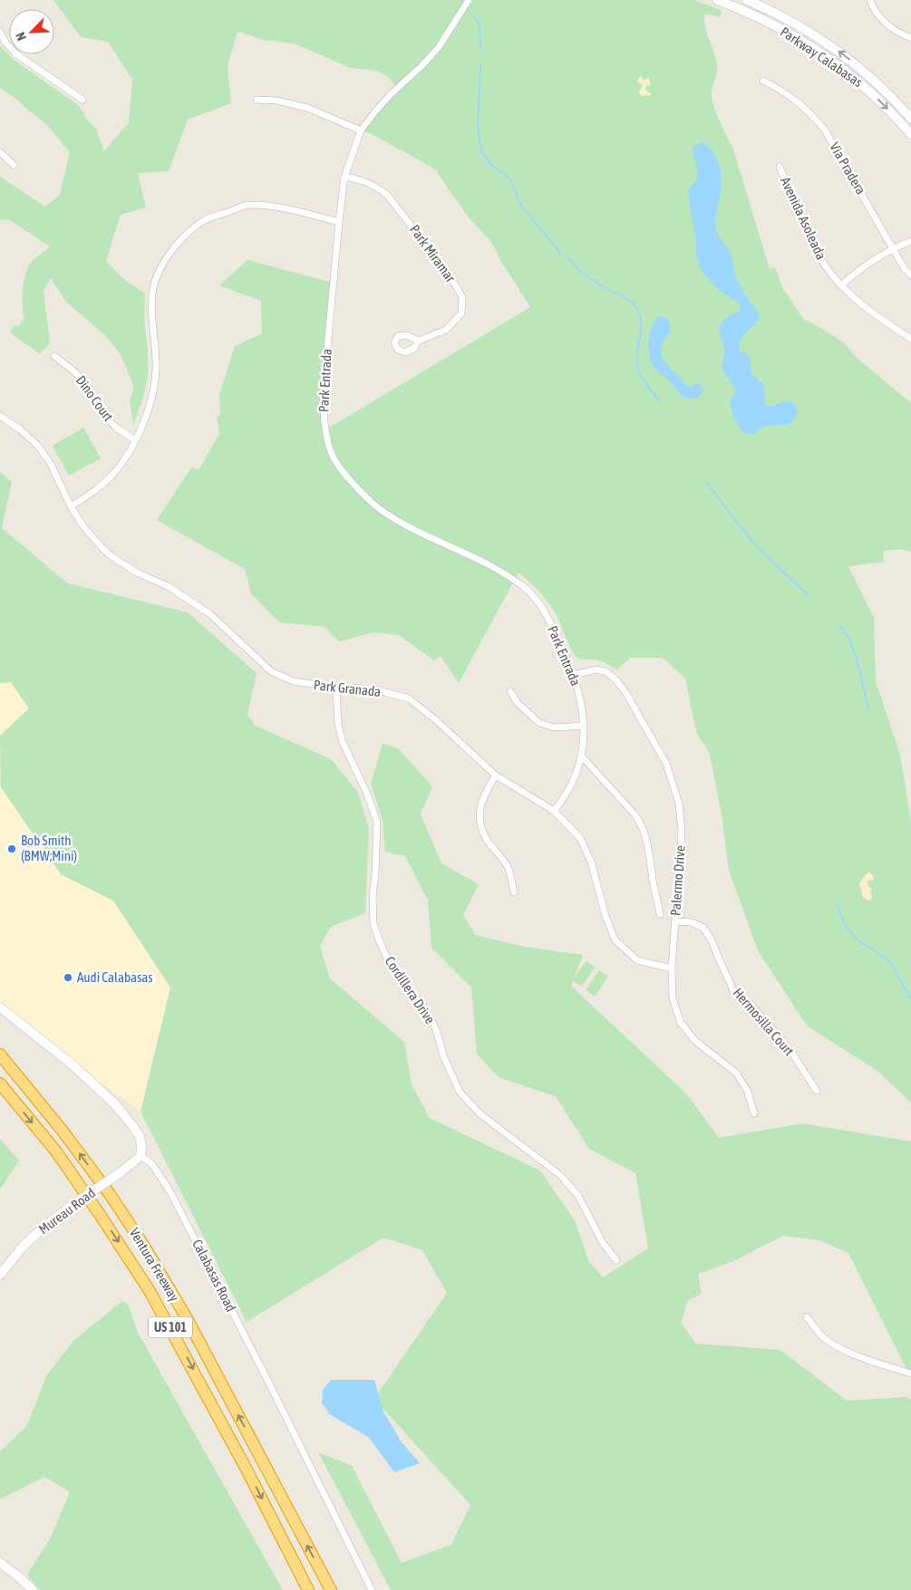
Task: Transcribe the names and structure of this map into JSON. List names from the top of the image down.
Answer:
{
  "streets": {
    "highway": ["Ventura Freeway", "US 101"],
    "street": [
      "Parkway Calabasas",
      "Via Pradera",
      "Avenida Asoleada",
      "Park Miramar",
      "Park Entrada",
      "Dino Court",
      "Park Granada",
      "Palermo Drive",
      "Cordillera Drive",
      "Hermosilla Court",
      "Mureau Road",
      "Calabasas Road"
    ]
  },
  "crossings": [
    ["Park Miramar", "Park Entrada"],
    ["Park Entrada", "Park Granada"],
    ["Park Entrada", "Palermo Drive"],
    ["Park Granada", "Palermo Drive"],
    ["Park Granada", "Cordillera Drive"],
    ["Palermo Drive", "Hermosilla Court"],
    ["Mureau Road", "Calabasas Road"]
  ],
  "places": ["Bob Smith (BMW;Mini)", "Audi Calabasas"],
  "north": "bottom left"
}
